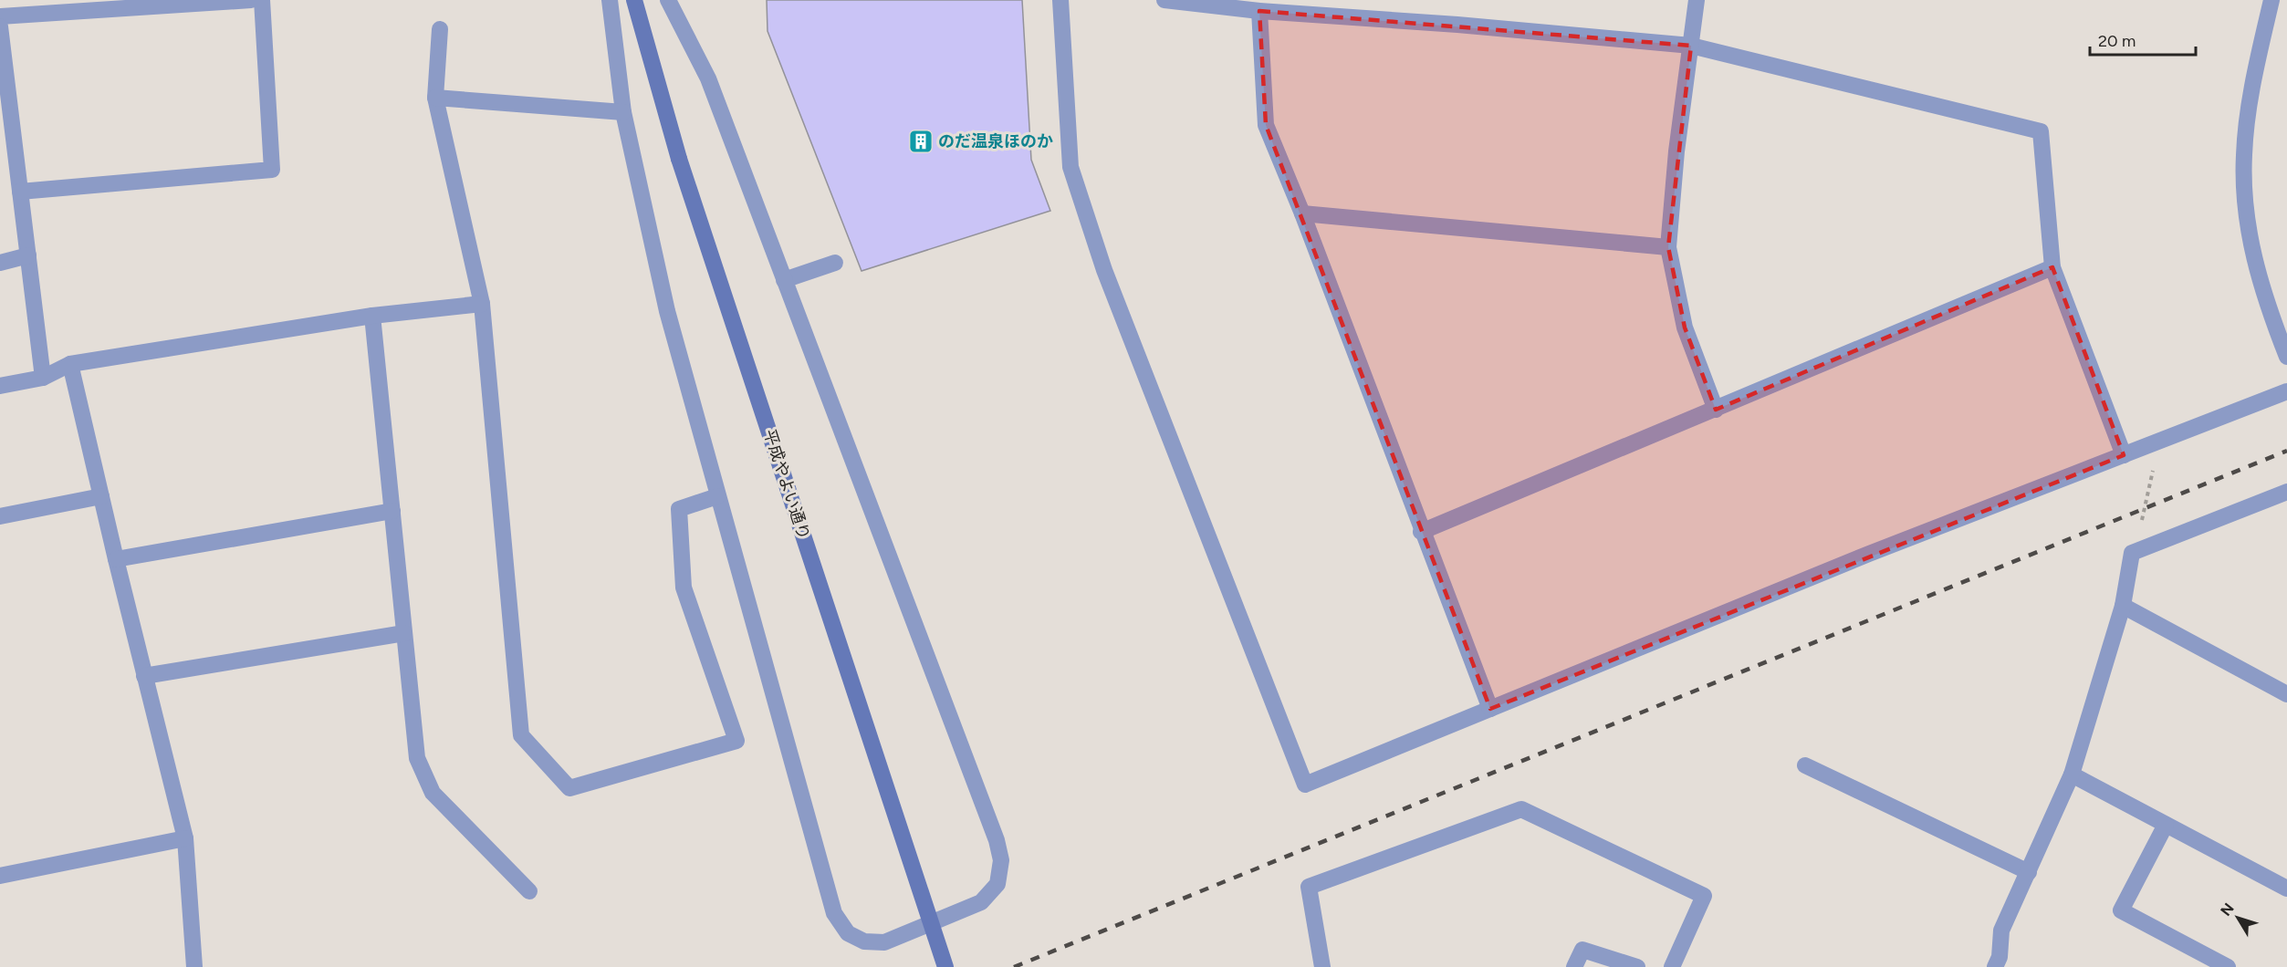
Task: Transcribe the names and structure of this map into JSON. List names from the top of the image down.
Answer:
{
  "streets": {
    "street": ["平成やよい通り"]
  },
  "places": {
    "building": ["のだ温泉ほのか"]
  },
  "scale_bar": "20 m",
  "north": "top left"
}
